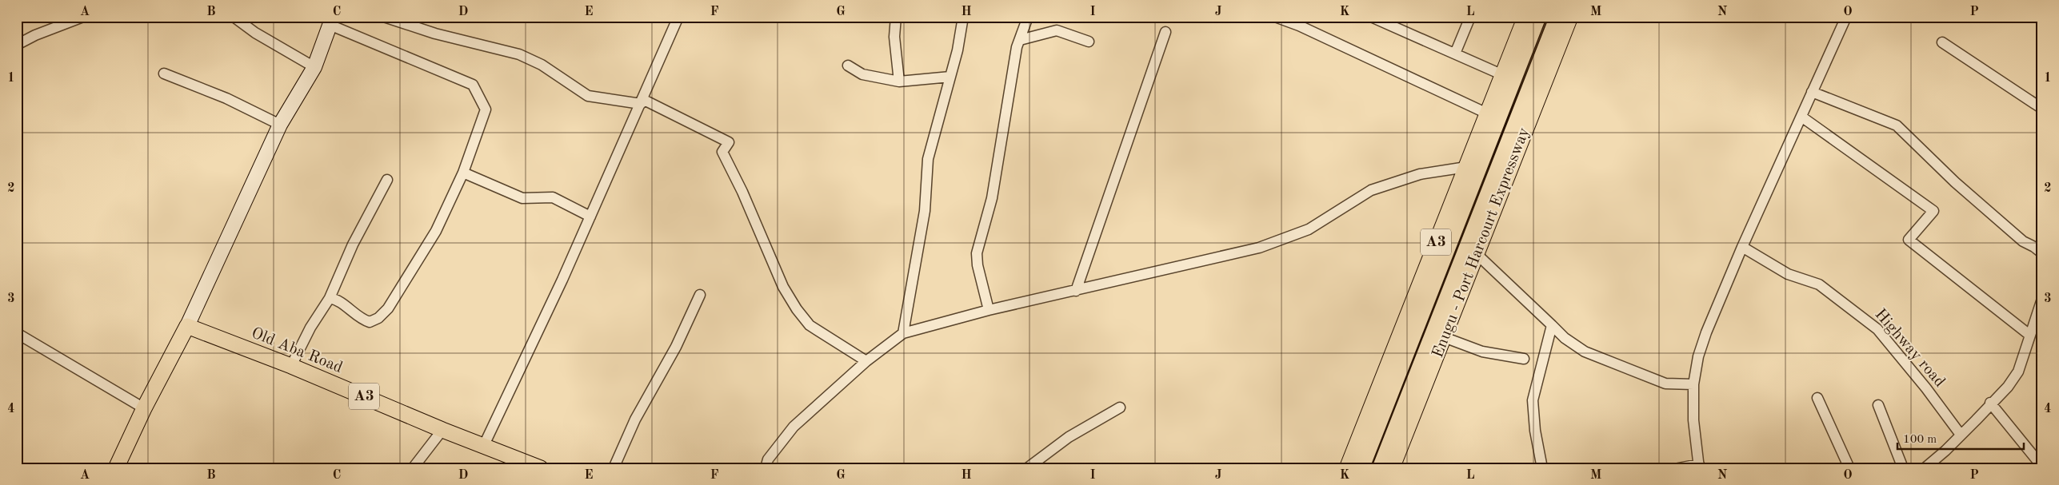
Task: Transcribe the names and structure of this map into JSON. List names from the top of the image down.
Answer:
{
  "streets": {
    "highway": ["Enugu - Port Harcourt Expressway"],
    "main road": ["A3", "Old Aba Road"],
    "street": ["Highway road"]
  },
  "scale_bar": "100 m",
  "grid": {
    "columns": [
      "A",
      "B",
      "C",
      "D",
      "E",
      "F",
      "G",
      "H",
      "I",
      "J",
      "K",
      "L",
      "M",
      "N",
      "O",
      "P"
    ],
    "rows": [
      "1",
      "2",
      "3",
      "4"
    ]
  }
}
